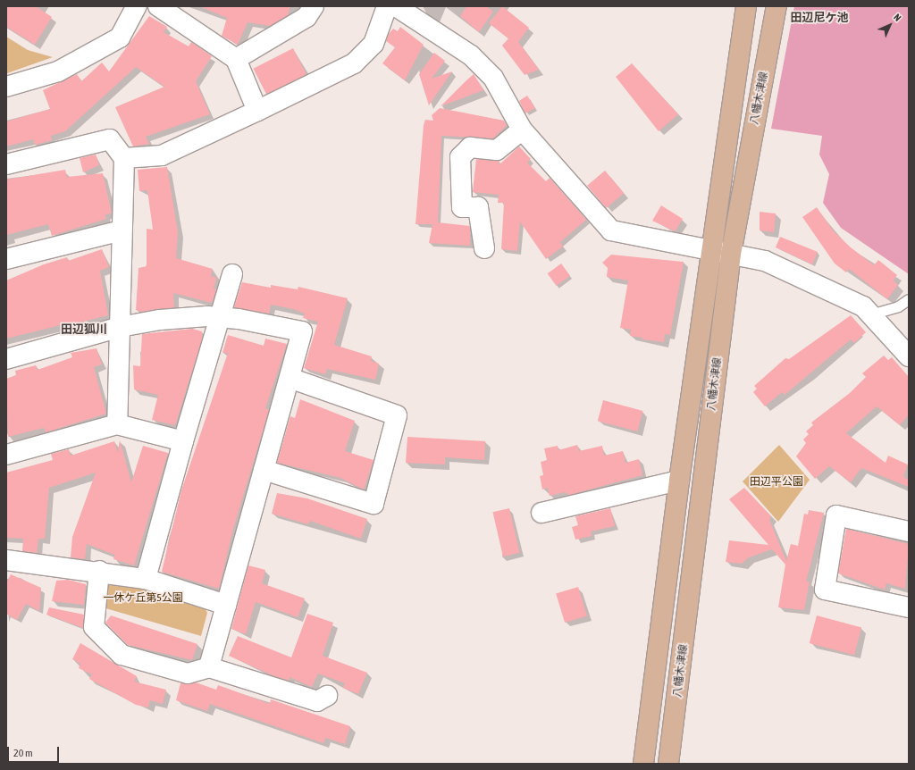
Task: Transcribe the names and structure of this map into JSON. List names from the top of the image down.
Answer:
{
  "streets": {
    "main road": ["八幡木津線"]
  },
  "districts": ["田辺尼ケ池", "田辺狐川"],
  "parks": ["田辺平公園", "一休ケ丘第5公園"],
  "scale_bar": "20 m",
  "north": "top right"
}
